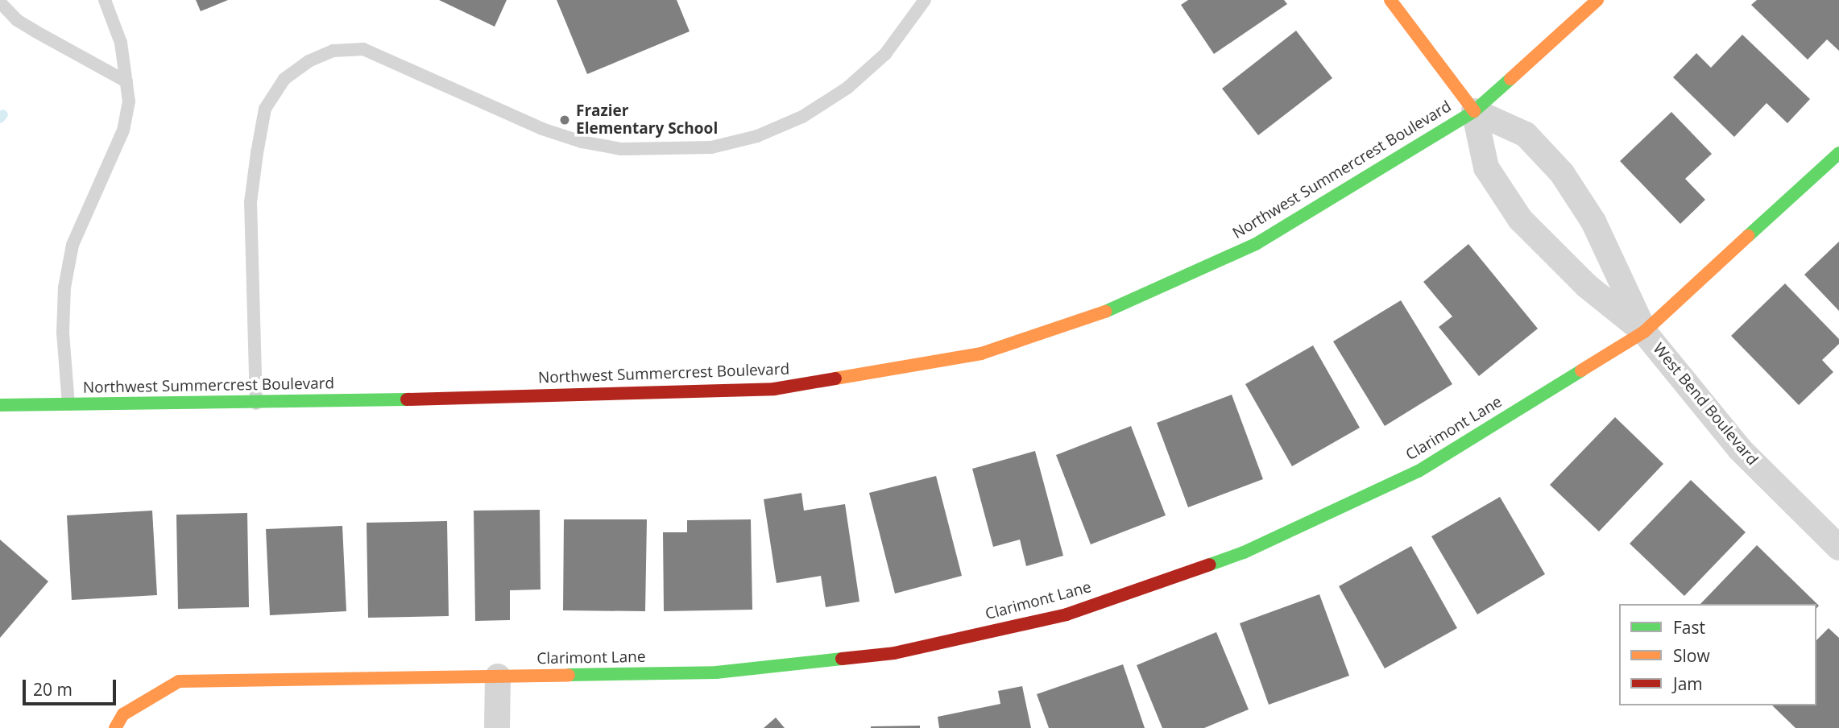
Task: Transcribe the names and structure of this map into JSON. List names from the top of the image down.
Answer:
{
  "streets": {
    "street": ["Northwest Summercrest Boulevard", "West Bend Boulevard", "Clarimont Lane"]
  },
  "crossings": [
    ["Northwest Summercrest Boulevard", "West Bend Boulevard"],
    ["West Bend Boulevard", "Clarimont Lane"]
  ],
  "places": ["Frazier Elementary School"],
  "legend": ["Fast", "Slow", "Jam"],
  "scale_bar": "20 m"
}
